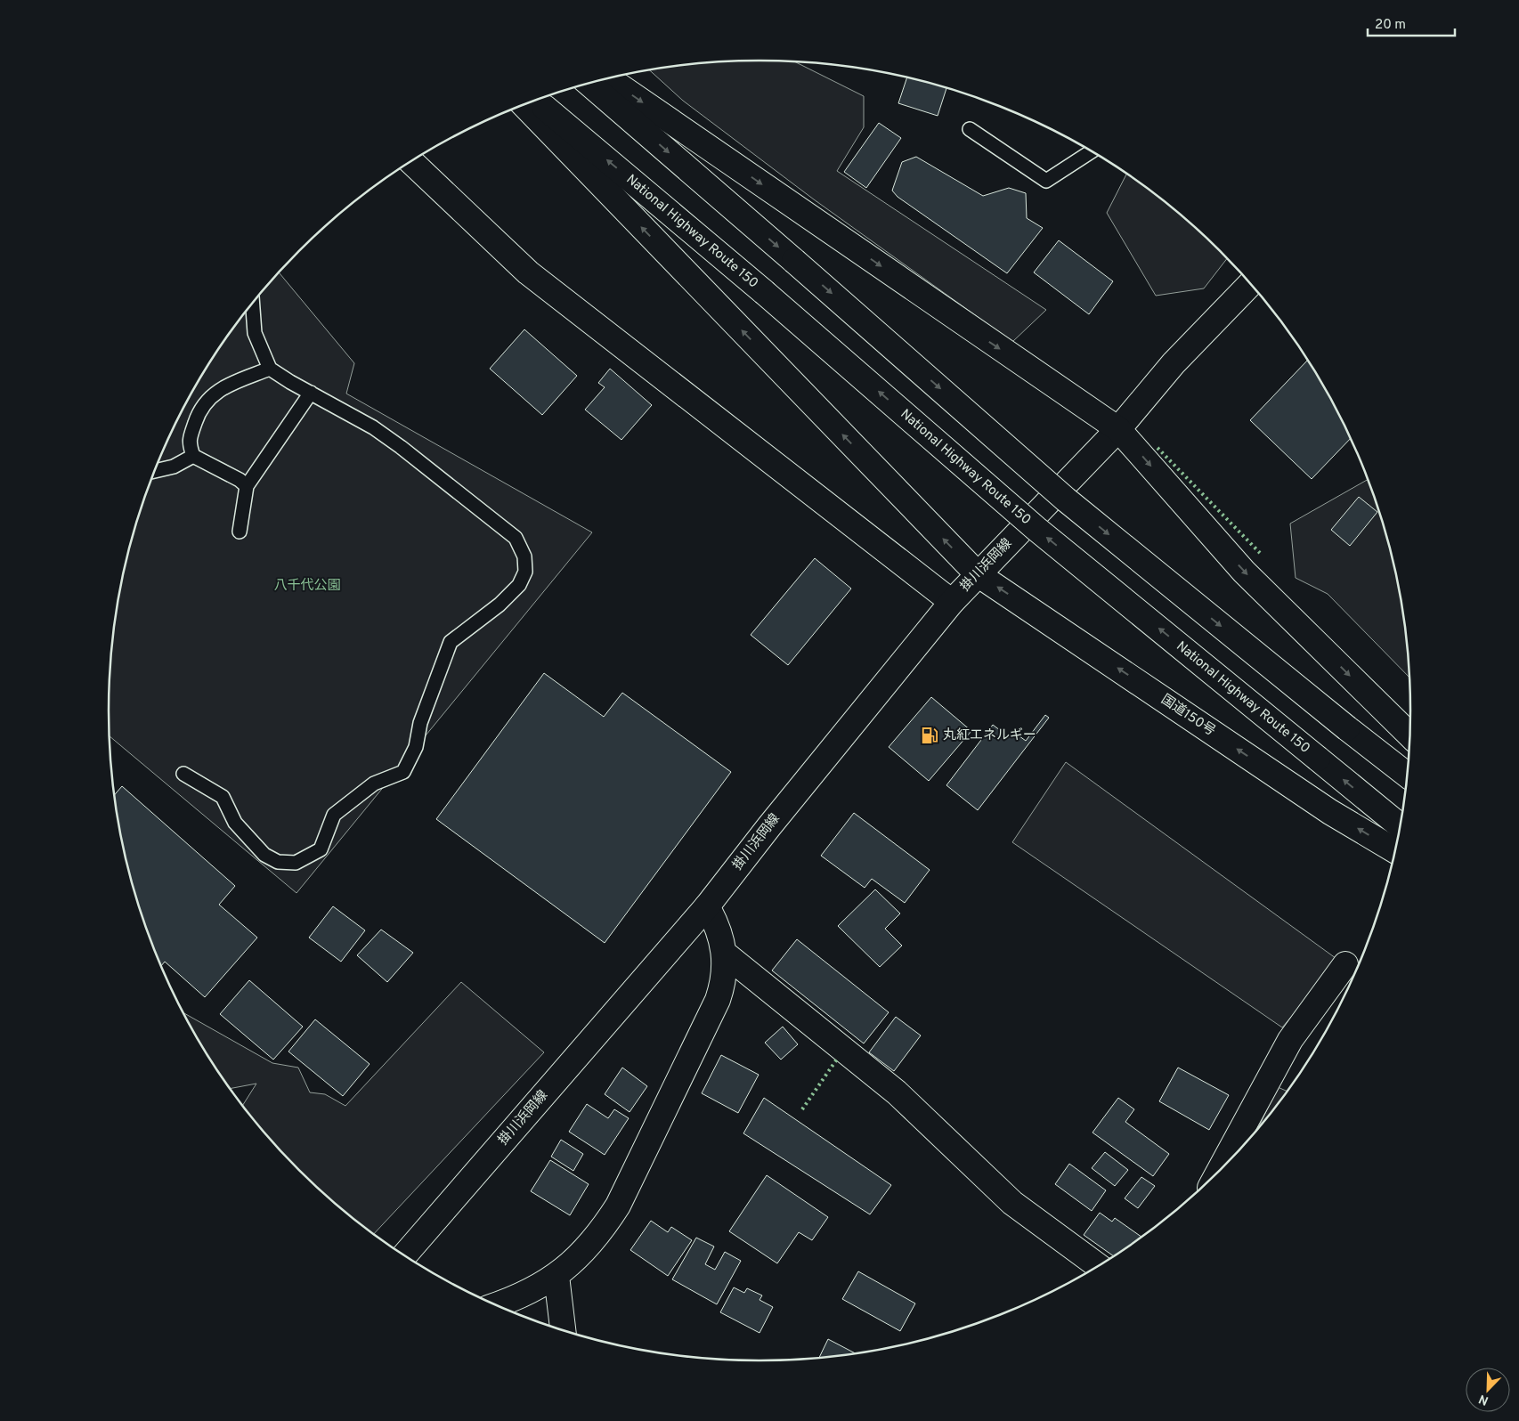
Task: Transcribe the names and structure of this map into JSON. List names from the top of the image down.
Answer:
{
  "streets": {
    "main road": ["National Highway Route 150", "掛川浜岡線", "国道150号"]
  },
  "crossings": [
    ["掛川浜岡線", "国道150号"]
  ],
  "parks": ["八千代公園"],
  "places": {
    "fuel station": ["丸紅エネルギー"]
  },
  "scale_bar": "20 m",
  "north": "bottom left"
}
